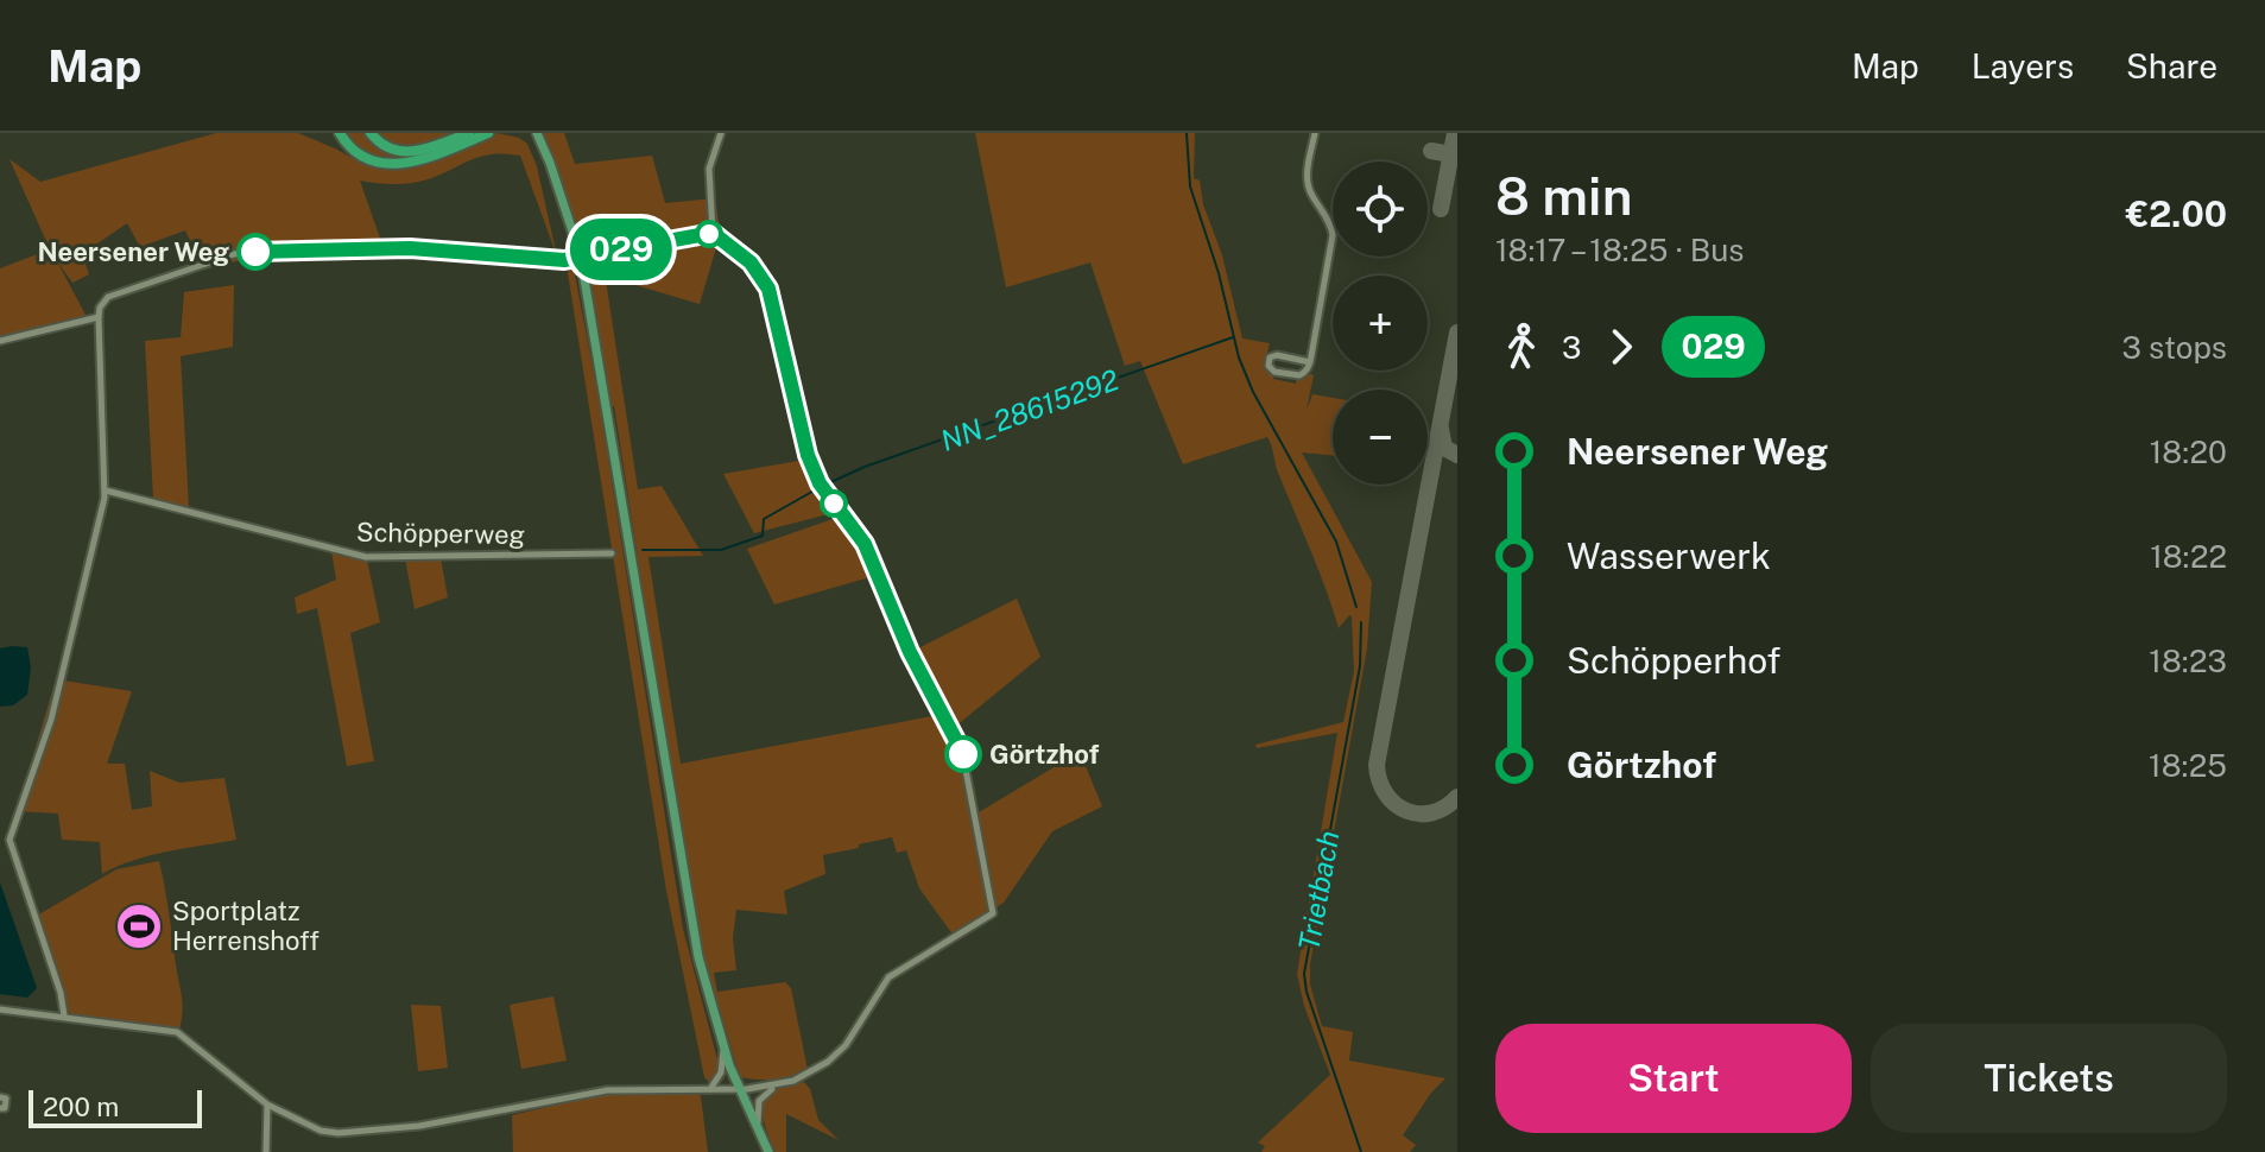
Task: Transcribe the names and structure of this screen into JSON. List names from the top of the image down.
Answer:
{
  "streets": {
    "street": ["Schöpperweg"]
  },
  "water": ["NN_28615292", "Trietbach"],
  "places": {
    "other": ["Neersener Weg", "Görtzhof"],
    "sports": ["Sportplatz Herrenshoff"]
  },
  "lines": ["bus line 029"],
  "scale_bar": "200 m",
  "page": {
    "header": "Map",
    "nav": ["Map", "Layers", "Share"],
    "on_map": "029",
    "heading": ["8 min", "18:17 – 18:25 · Bus", "€2.00"],
    "map_buttons": ["+", "−"],
    "legs": ["3", "029", "3 stops"],
    "list": [
      {
        "name": "Neersener Weg",
        "value": "18:20"
      },
      {
        "name": "Wasserwerk",
        "value": "18:22"
      },
      {
        "name": "Schöpperhof",
        "value": "18:23"
      },
      {
        "name": "Görtzhof",
        "value": "18:25"
      }
    ],
    "buttons": ["Start", "Tickets"],
    "scale": "200 m"
  }
}
